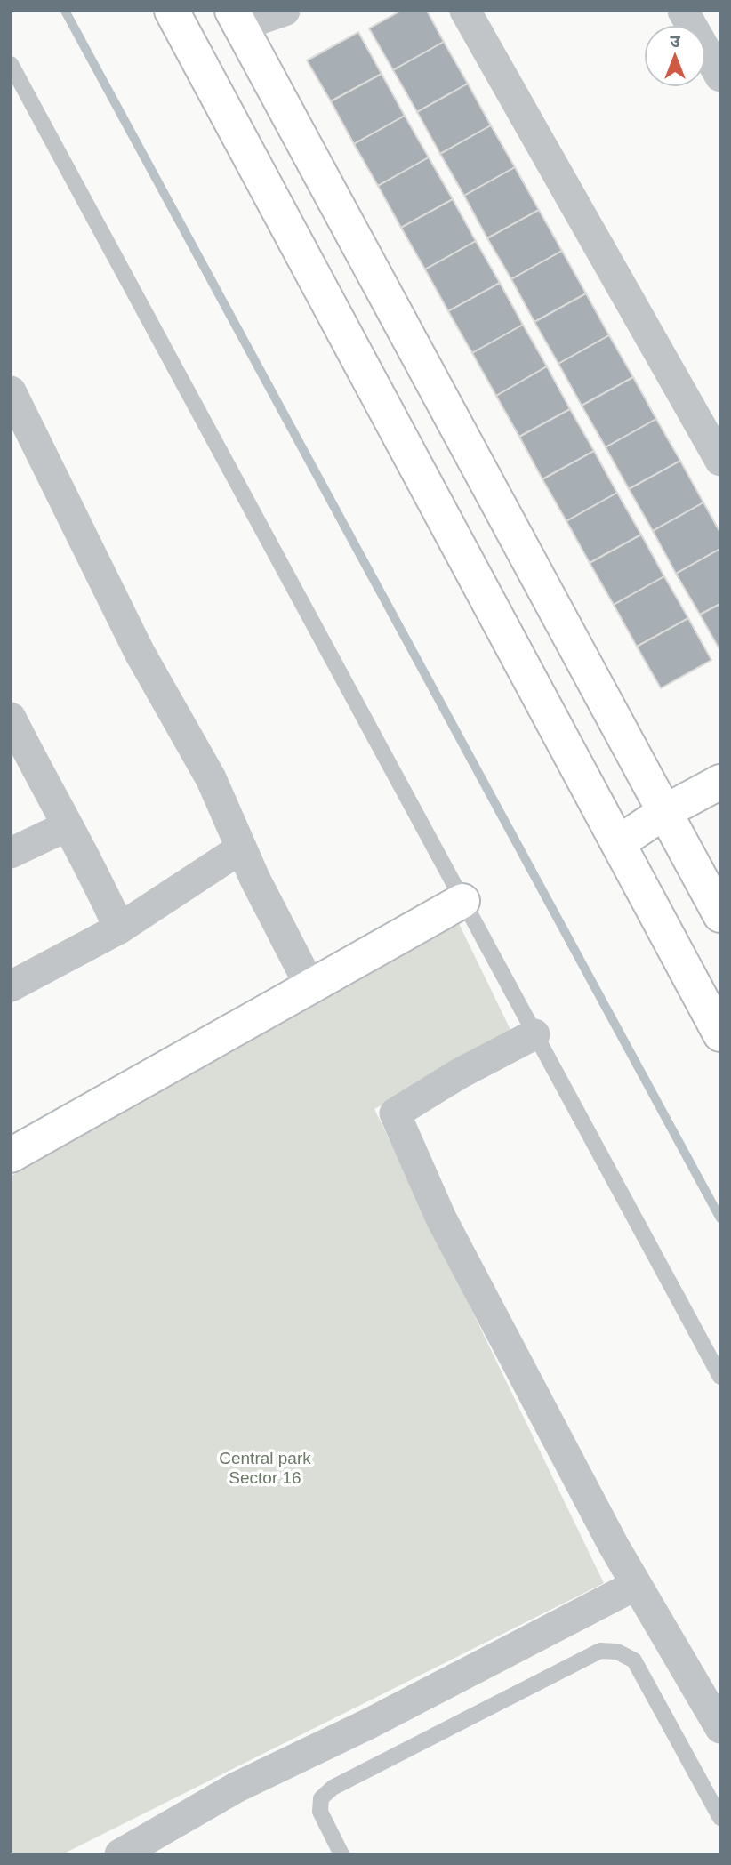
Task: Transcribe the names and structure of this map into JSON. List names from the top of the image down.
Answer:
{
  "parks": ["Central park Sector 16"],
  "north": "top"
}
